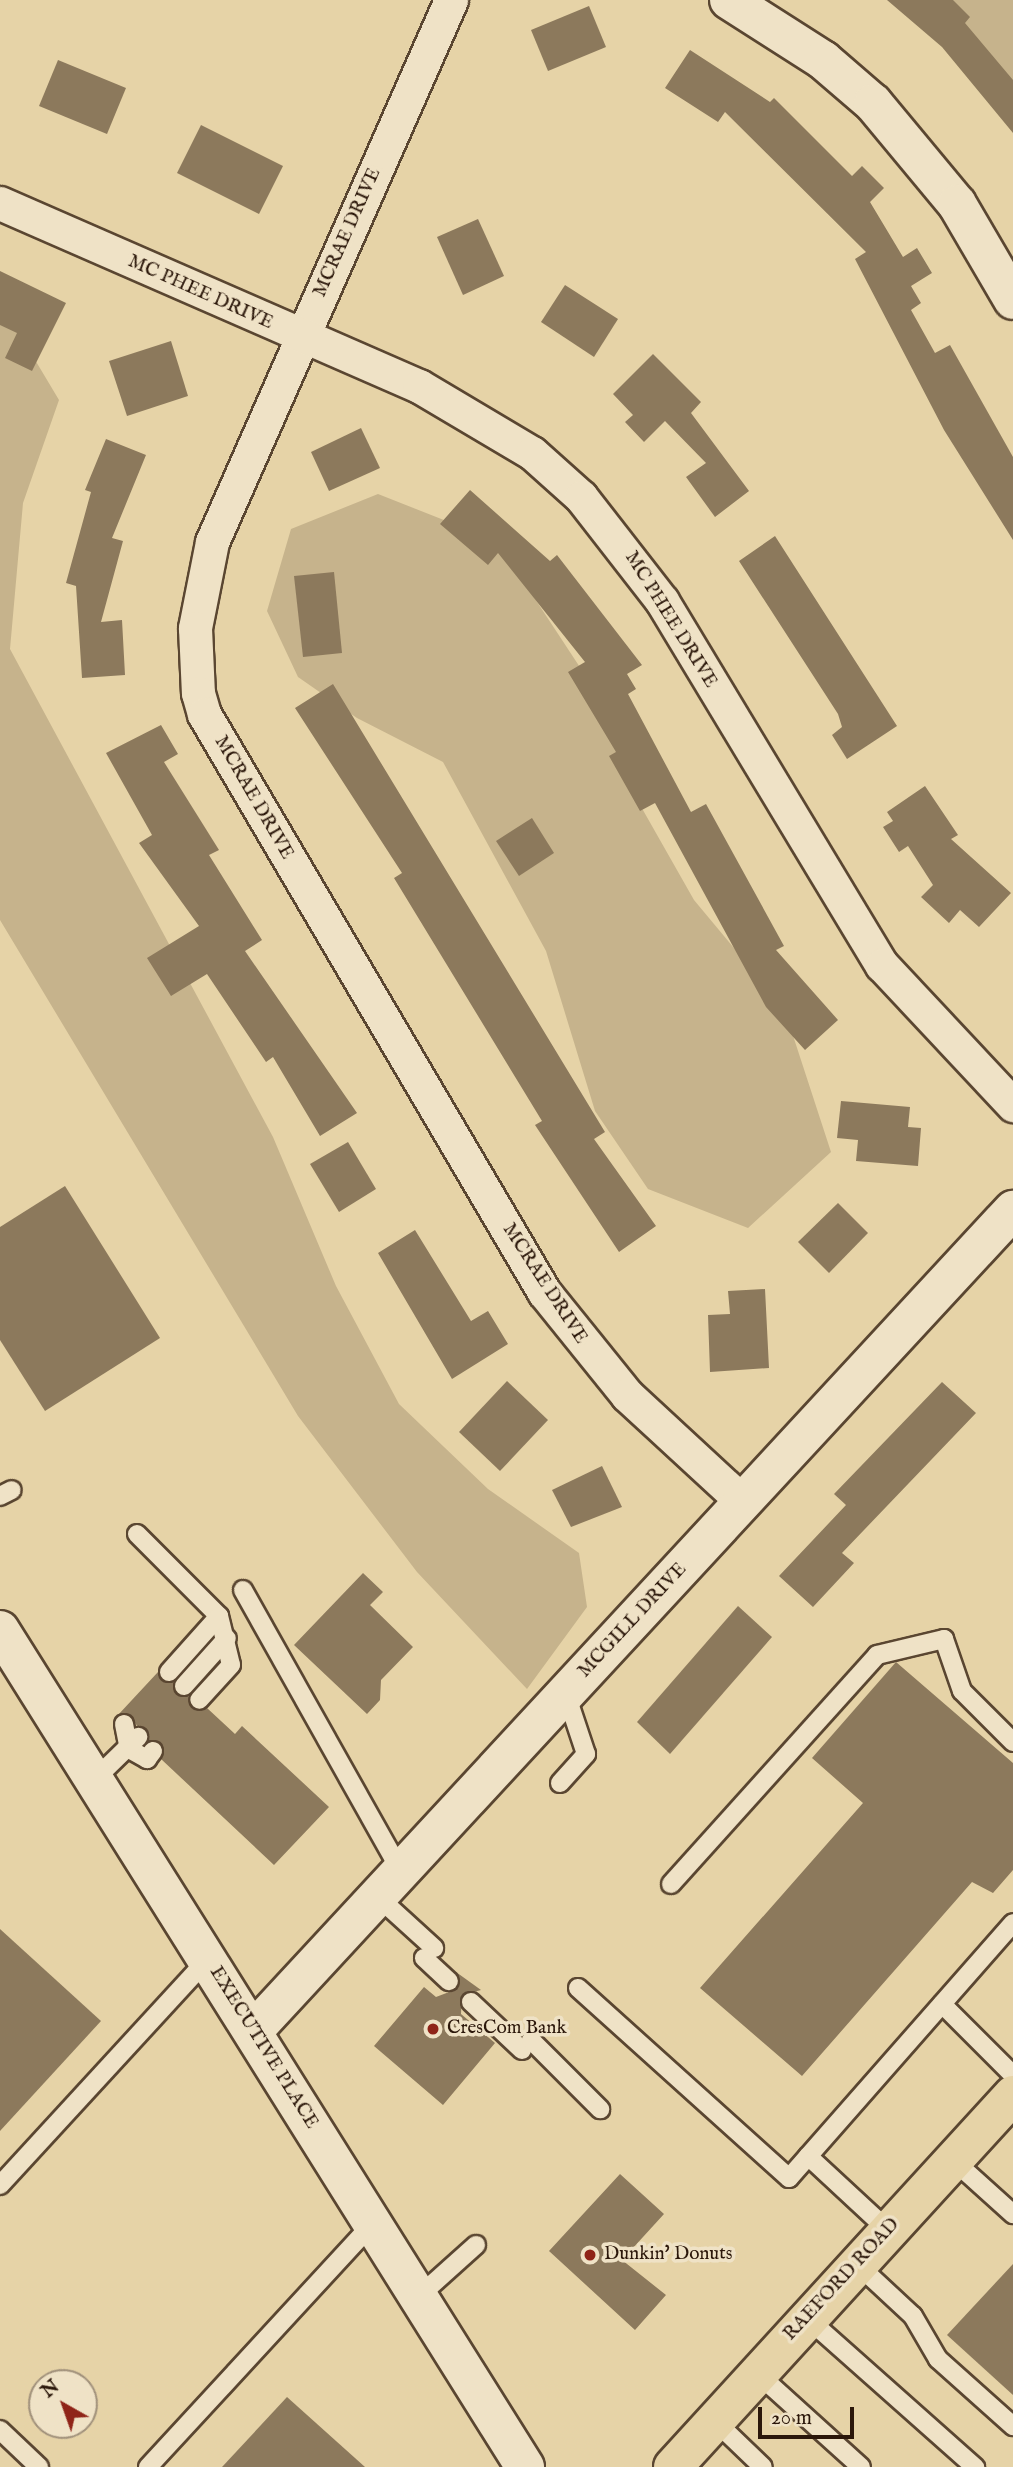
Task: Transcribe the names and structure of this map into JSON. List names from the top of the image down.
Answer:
{
  "streets": {
    "main road": ["RAEFORD ROAD"],
    "street": [
      "MCRAE DRIVE",
      "MC PHEE DRIVE",
      "MCGILL DRIVE",
      "EXECUTIVE PLACE"
    ]
  },
  "crossings": [
    ["MCRAE DRIVE", "MC PHEE DRIVE"],
    ["MCRAE DRIVE", "MCGILL DRIVE"],
    ["MCGILL DRIVE", "EXECUTIVE PLACE"]
  ],
  "places": ["CresCom Bank", "Dunkin' Donuts"],
  "scale_bar": "20 m",
  "north": "top left"
}
